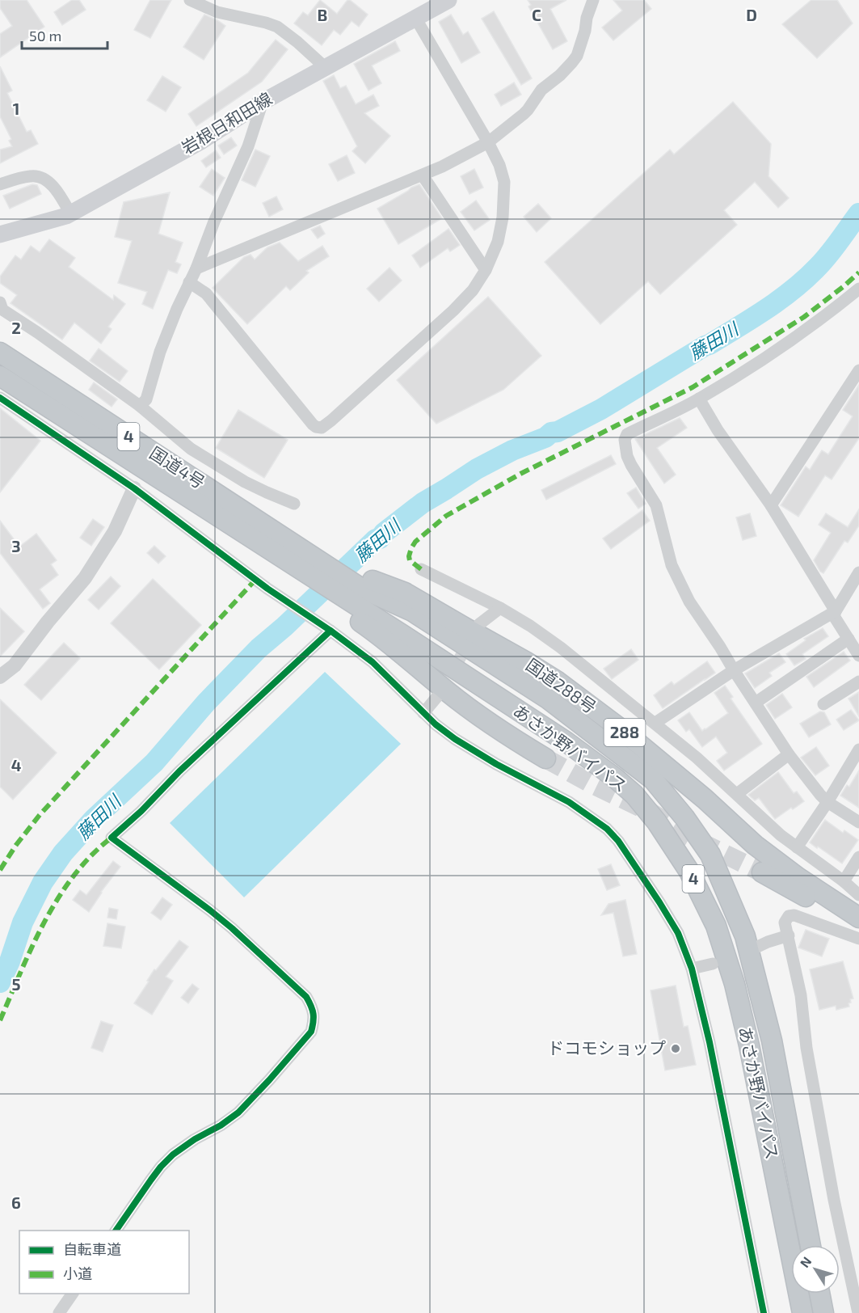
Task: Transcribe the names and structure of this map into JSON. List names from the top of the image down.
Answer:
{
  "streets": {
    "highway": [
      "4",
      "国道4号",
      "国道288号",
      "288",
      "あさか野バイパス"
    ],
    "main road": ["岩根日和田線"]
  },
  "crossings": [
    ["国道4号", "国道288号"],
    ["国道288号", "あさか野バイパス"]
  ],
  "water": ["藤田川"],
  "places": ["ドコモショップ"],
  "legend": ["自転車道", "小道"],
  "scale_bar": "50 m",
  "north": "top left",
  "grid": {
    "columns": ["B", "C", "D"],
    "rows": [
      "1",
      "2",
      "3",
      "4",
      "5",
      "6"
    ]
  }
}
